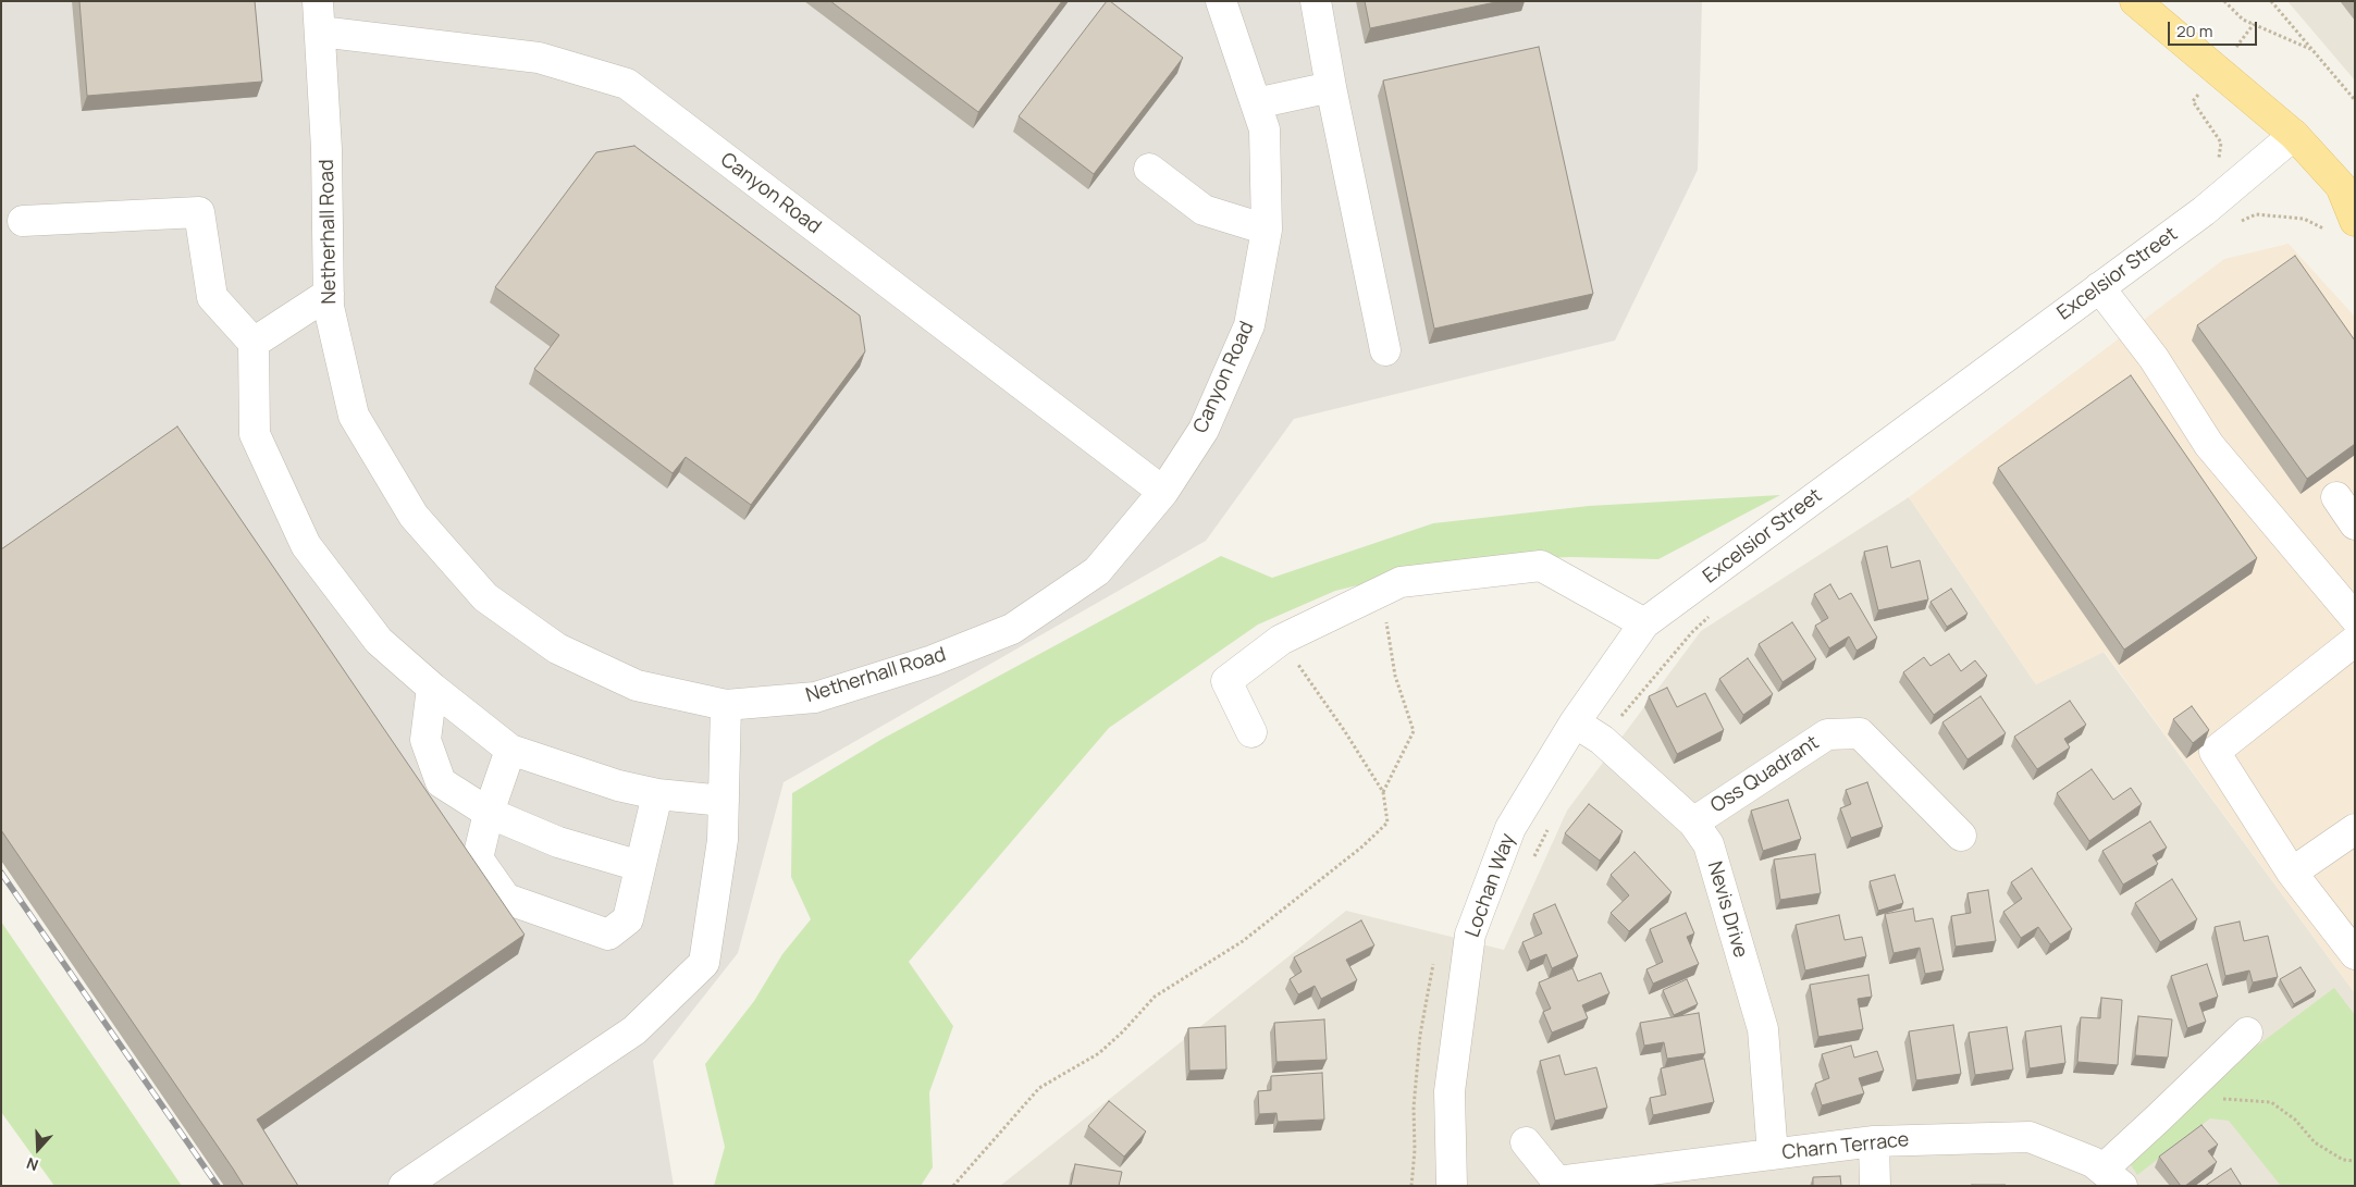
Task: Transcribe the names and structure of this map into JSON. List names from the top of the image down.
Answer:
{
  "streets": {
    "street": [
      "Canyon Road",
      "Netherhall Road",
      "Excelsior Street",
      "Oss Quadrant",
      "Lochan Way",
      "Nevis Drive",
      "Charn Terrace"
    ]
  },
  "crossings": [
    ["Canyon Road", "Netherhall Road"],
    ["Excelsior Street", "Lochan Way"],
    ["Oss Quadrant", "Nevis Drive"],
    ["Lochan Way", "Nevis Drive"],
    ["Nevis Drive", "Charn Terrace"]
  ],
  "scale_bar": "20 m",
  "north": "bottom"
}
